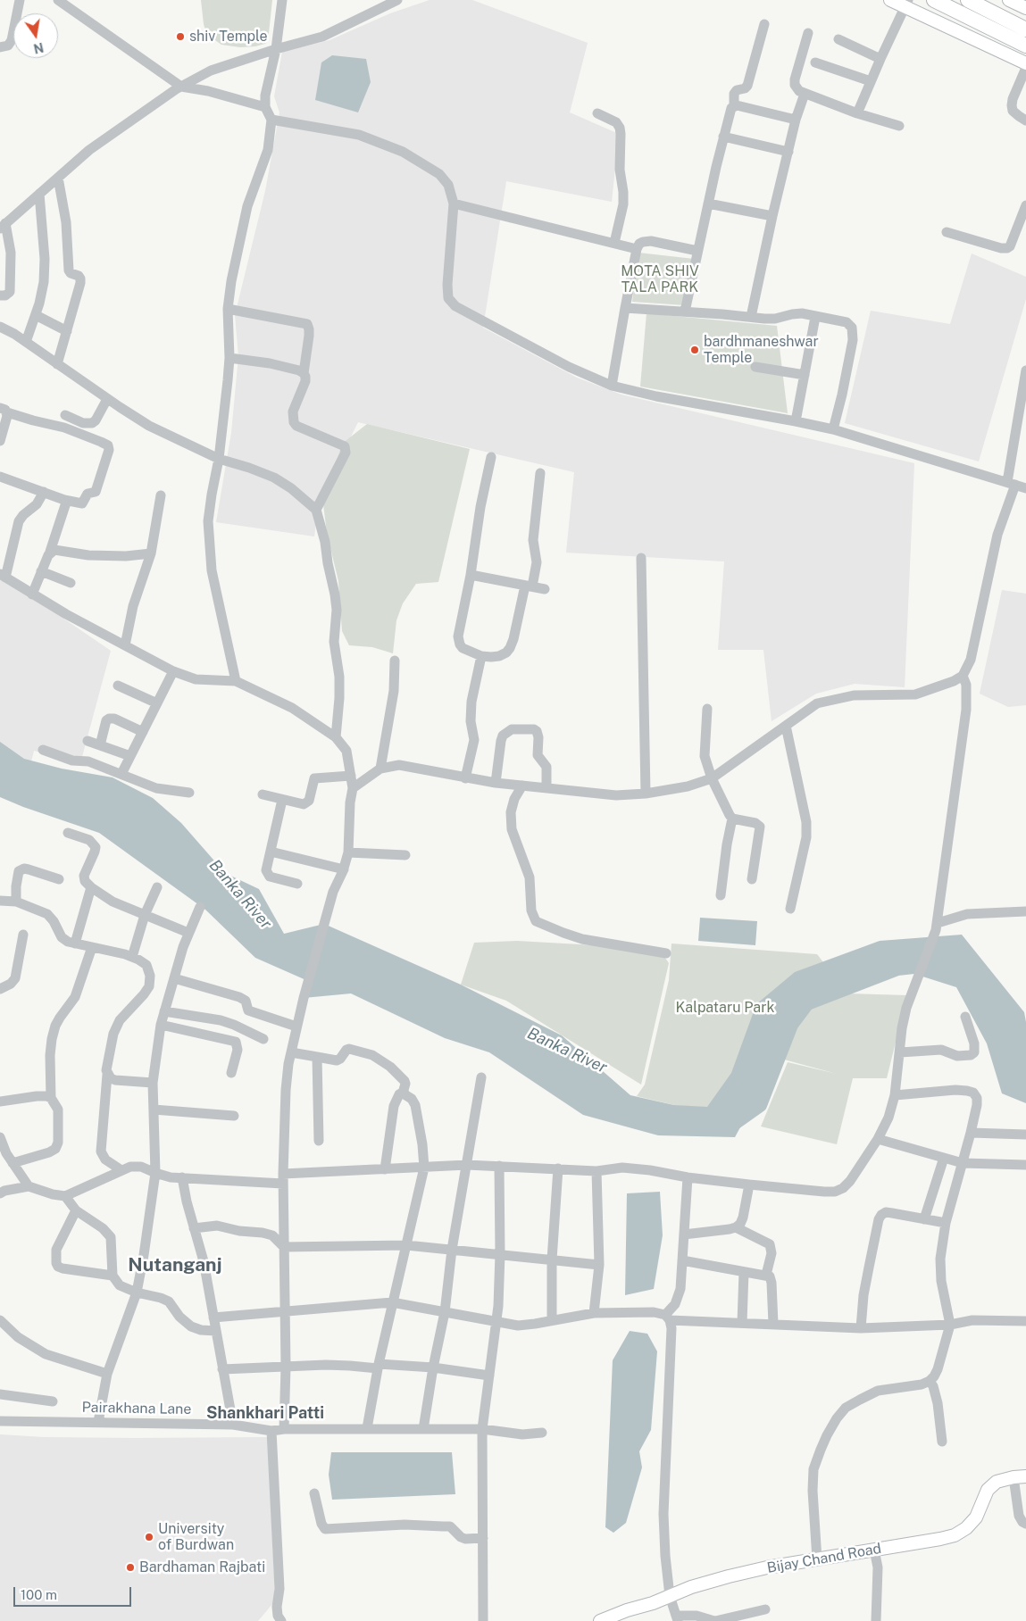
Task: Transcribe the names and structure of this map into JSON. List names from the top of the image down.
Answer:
{
  "streets": {
    "main road": ["Bijay Chand Road"],
    "street": ["Pairakhana Lane"]
  },
  "districts": ["Nutanganj", "Shankhari Patti"],
  "water": ["Banka River"],
  "parks": ["MOTA SHIV TALA PARK", "Kalpataru Park"],
  "places": [
    "shiv Temple",
    "bardhmaneshwar Temple",
    "University of Burdwan",
    "Bardhaman Rajbati"
  ],
  "scale_bar": "100 m",
  "north": "bottom"
}
